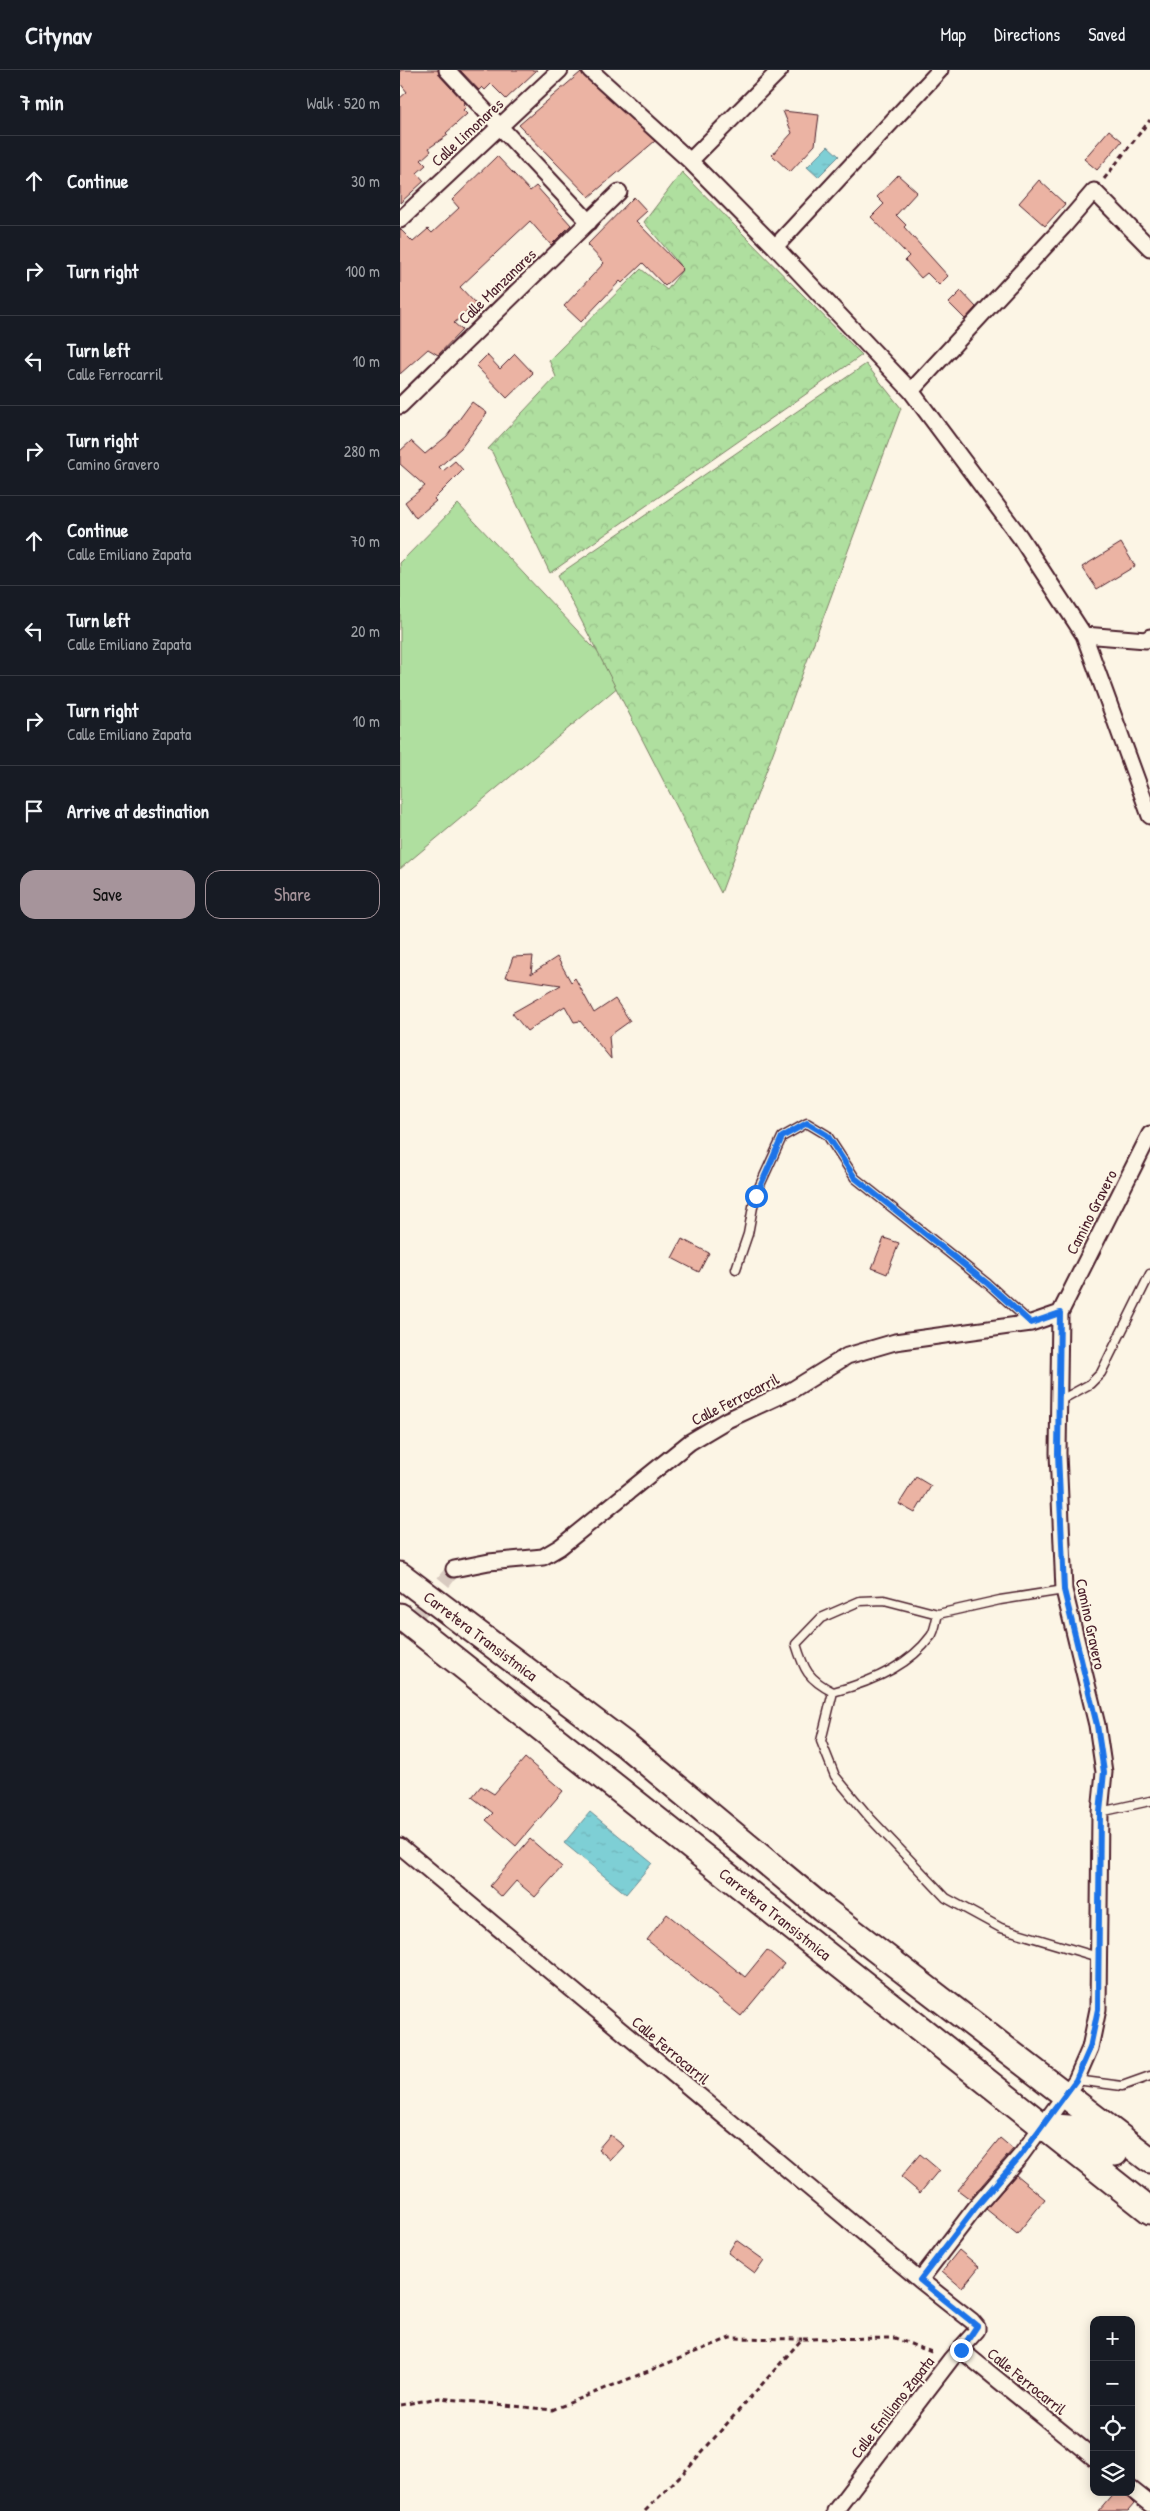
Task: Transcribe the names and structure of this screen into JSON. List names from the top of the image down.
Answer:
{
  "streets": {
    "main road": ["Carretera Transistmica"],
    "street": [
      "Calle Limonares",
      "Calle Manzanares",
      "Camino Gravero",
      "Calle Ferrocarril",
      "Calle Emiliano Zapata"
    ]
  },
  "crossings": [
    ["Camino Gravero", "Calle Ferrocarril"],
    ["Camino Gravero", "Carretera Transistmica"],
    ["Calle Ferrocarril", "Calle Emiliano Zapata"]
  ],
  "page": {
    "header": "Citynav",
    "nav": ["Map", "Directions", "Saved"],
    "heading": ["7 min", "Walk · 520 m"],
    "list": [
      ["Continue", "30 m"],
      ["Turn right", "100 m"],
      ["Turn left", "Calle Ferrocarril", "10 m"],
      ["Turn right", "Camino Gravero", "280 m"],
      ["Continue", "Calle Emiliano Zapata", "70 m"],
      ["Turn left", "Calle Emiliano Zapata", "20 m"],
      ["Turn right", "Calle Emiliano Zapata", "10 m"],
      "Arrive at destination"
    ],
    "buttons": ["Save", "Share"],
    "map_buttons": ["+", "−"]
  }
}
